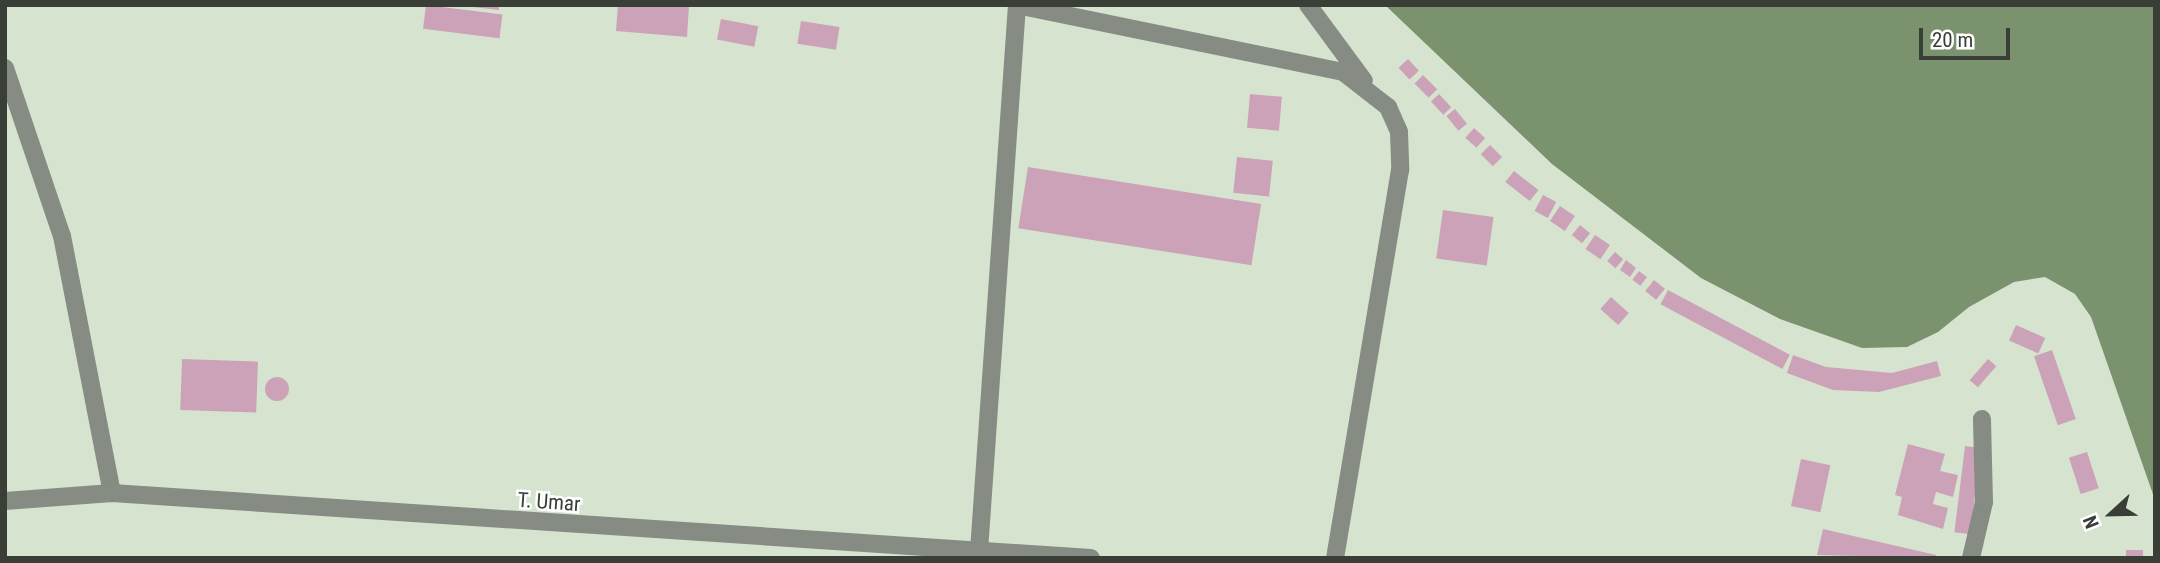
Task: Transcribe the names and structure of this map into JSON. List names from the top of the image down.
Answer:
{
  "streets": {
    "street": ["T. Umar"]
  },
  "scale_bar": "20 m",
  "north": "left"
}
